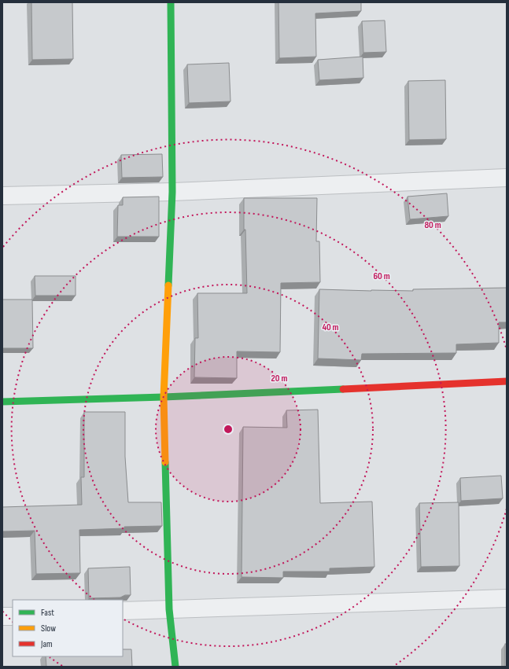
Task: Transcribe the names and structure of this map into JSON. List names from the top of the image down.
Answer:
{
  "legend": ["Fast", "Slow", "Jam"],
  "rings": [
    "80 m",
    "60 m",
    "40 m",
    "20 m"
  ]
}
